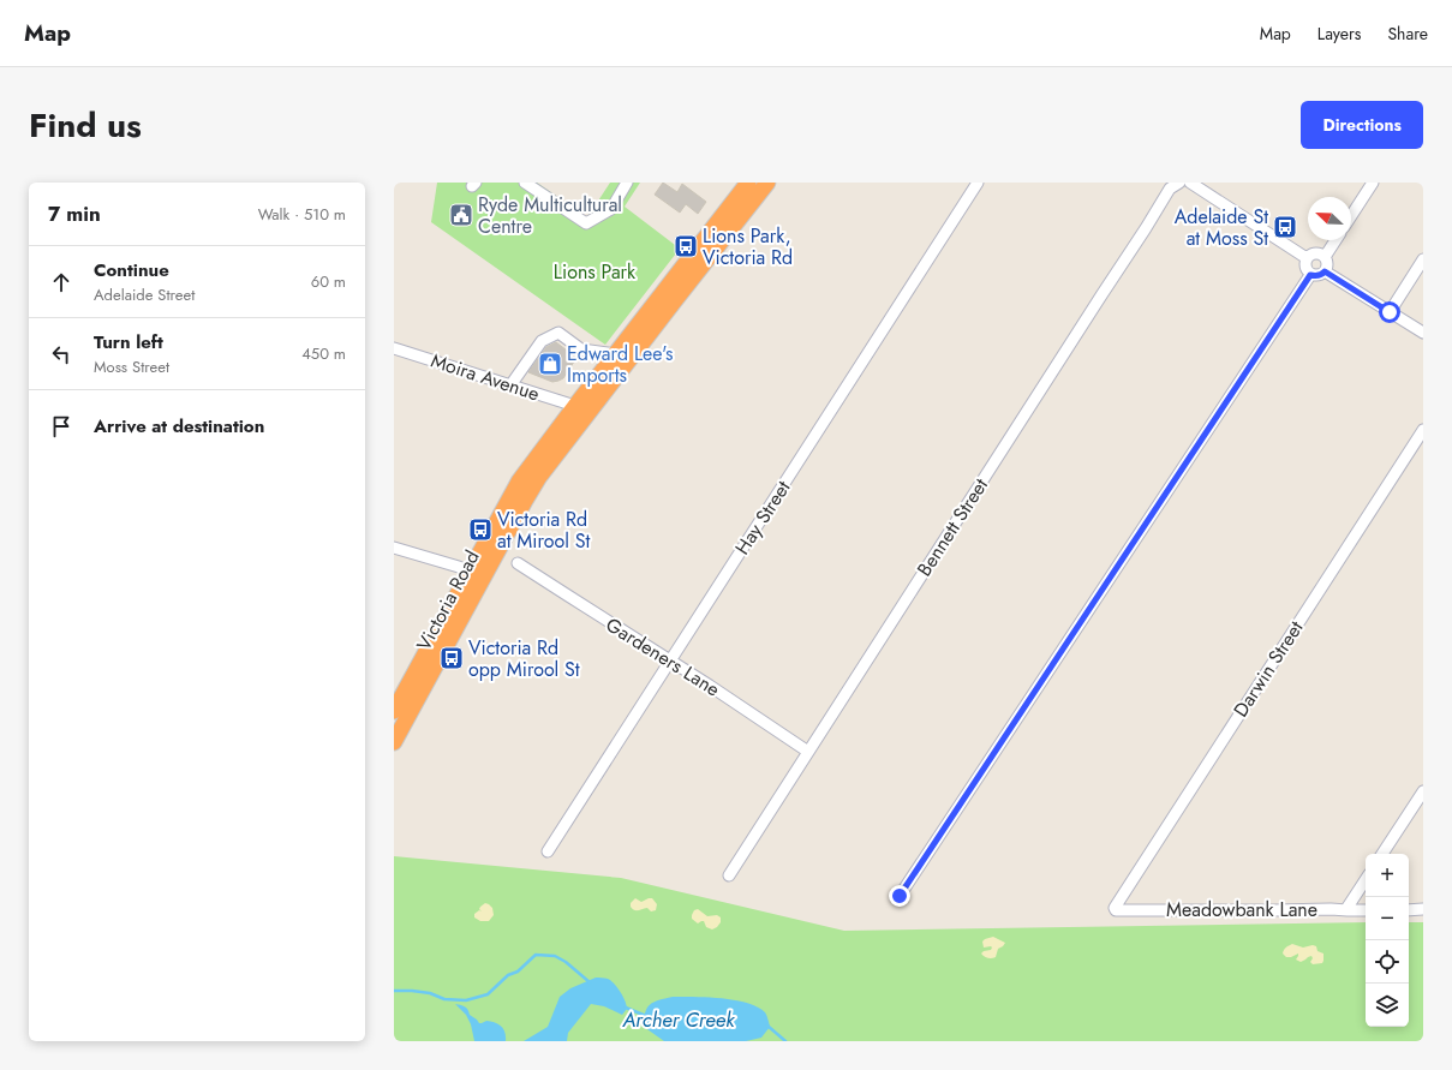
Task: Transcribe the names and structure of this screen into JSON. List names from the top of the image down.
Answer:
{
  "streets": {
    "highway": ["Victoria Road"],
    "street": [
      "Moira Avenue",
      "Hay Street",
      "Bennett Street",
      "Gardeners Lane",
      "Darwin Street",
      "Meadowbank Lane"
    ]
  },
  "crossings": [
    ["Moira Avenue", "Victoria Road"],
    ["Hay Street", "Gardeners Lane"],
    ["Bennett Street", "Gardeners Lane"],
    ["Darwin Street", "Meadowbank Lane"]
  ],
  "water": ["Archer Creek"],
  "parks": ["Lions Park"],
  "places": {
    "public building": ["Ryde Multicultural Centre"],
    "bus stop": [
      "Adelaide St at Moss St",
      "Lions Park, Victoria Rd",
      "Victoria Rd at Mirool St",
      "Victoria Rd opp Mirool St"
    ],
    "shop": ["Edward Lee's Imports"]
  },
  "north": "top left",
  "page": {
    "header": "Map",
    "nav": ["Map", "Layers", "Share"],
    "title": "Find us",
    "buttons": "Directions",
    "heading": ["7 min", "Walk · 510 m"],
    "list": [
      ["Continue", "Adelaide Street", "60 m"],
      ["Turn left", "Moss Street", "450 m"],
      "Arrive at destination"
    ],
    "map_buttons": ["+", "−"]
  }
}
